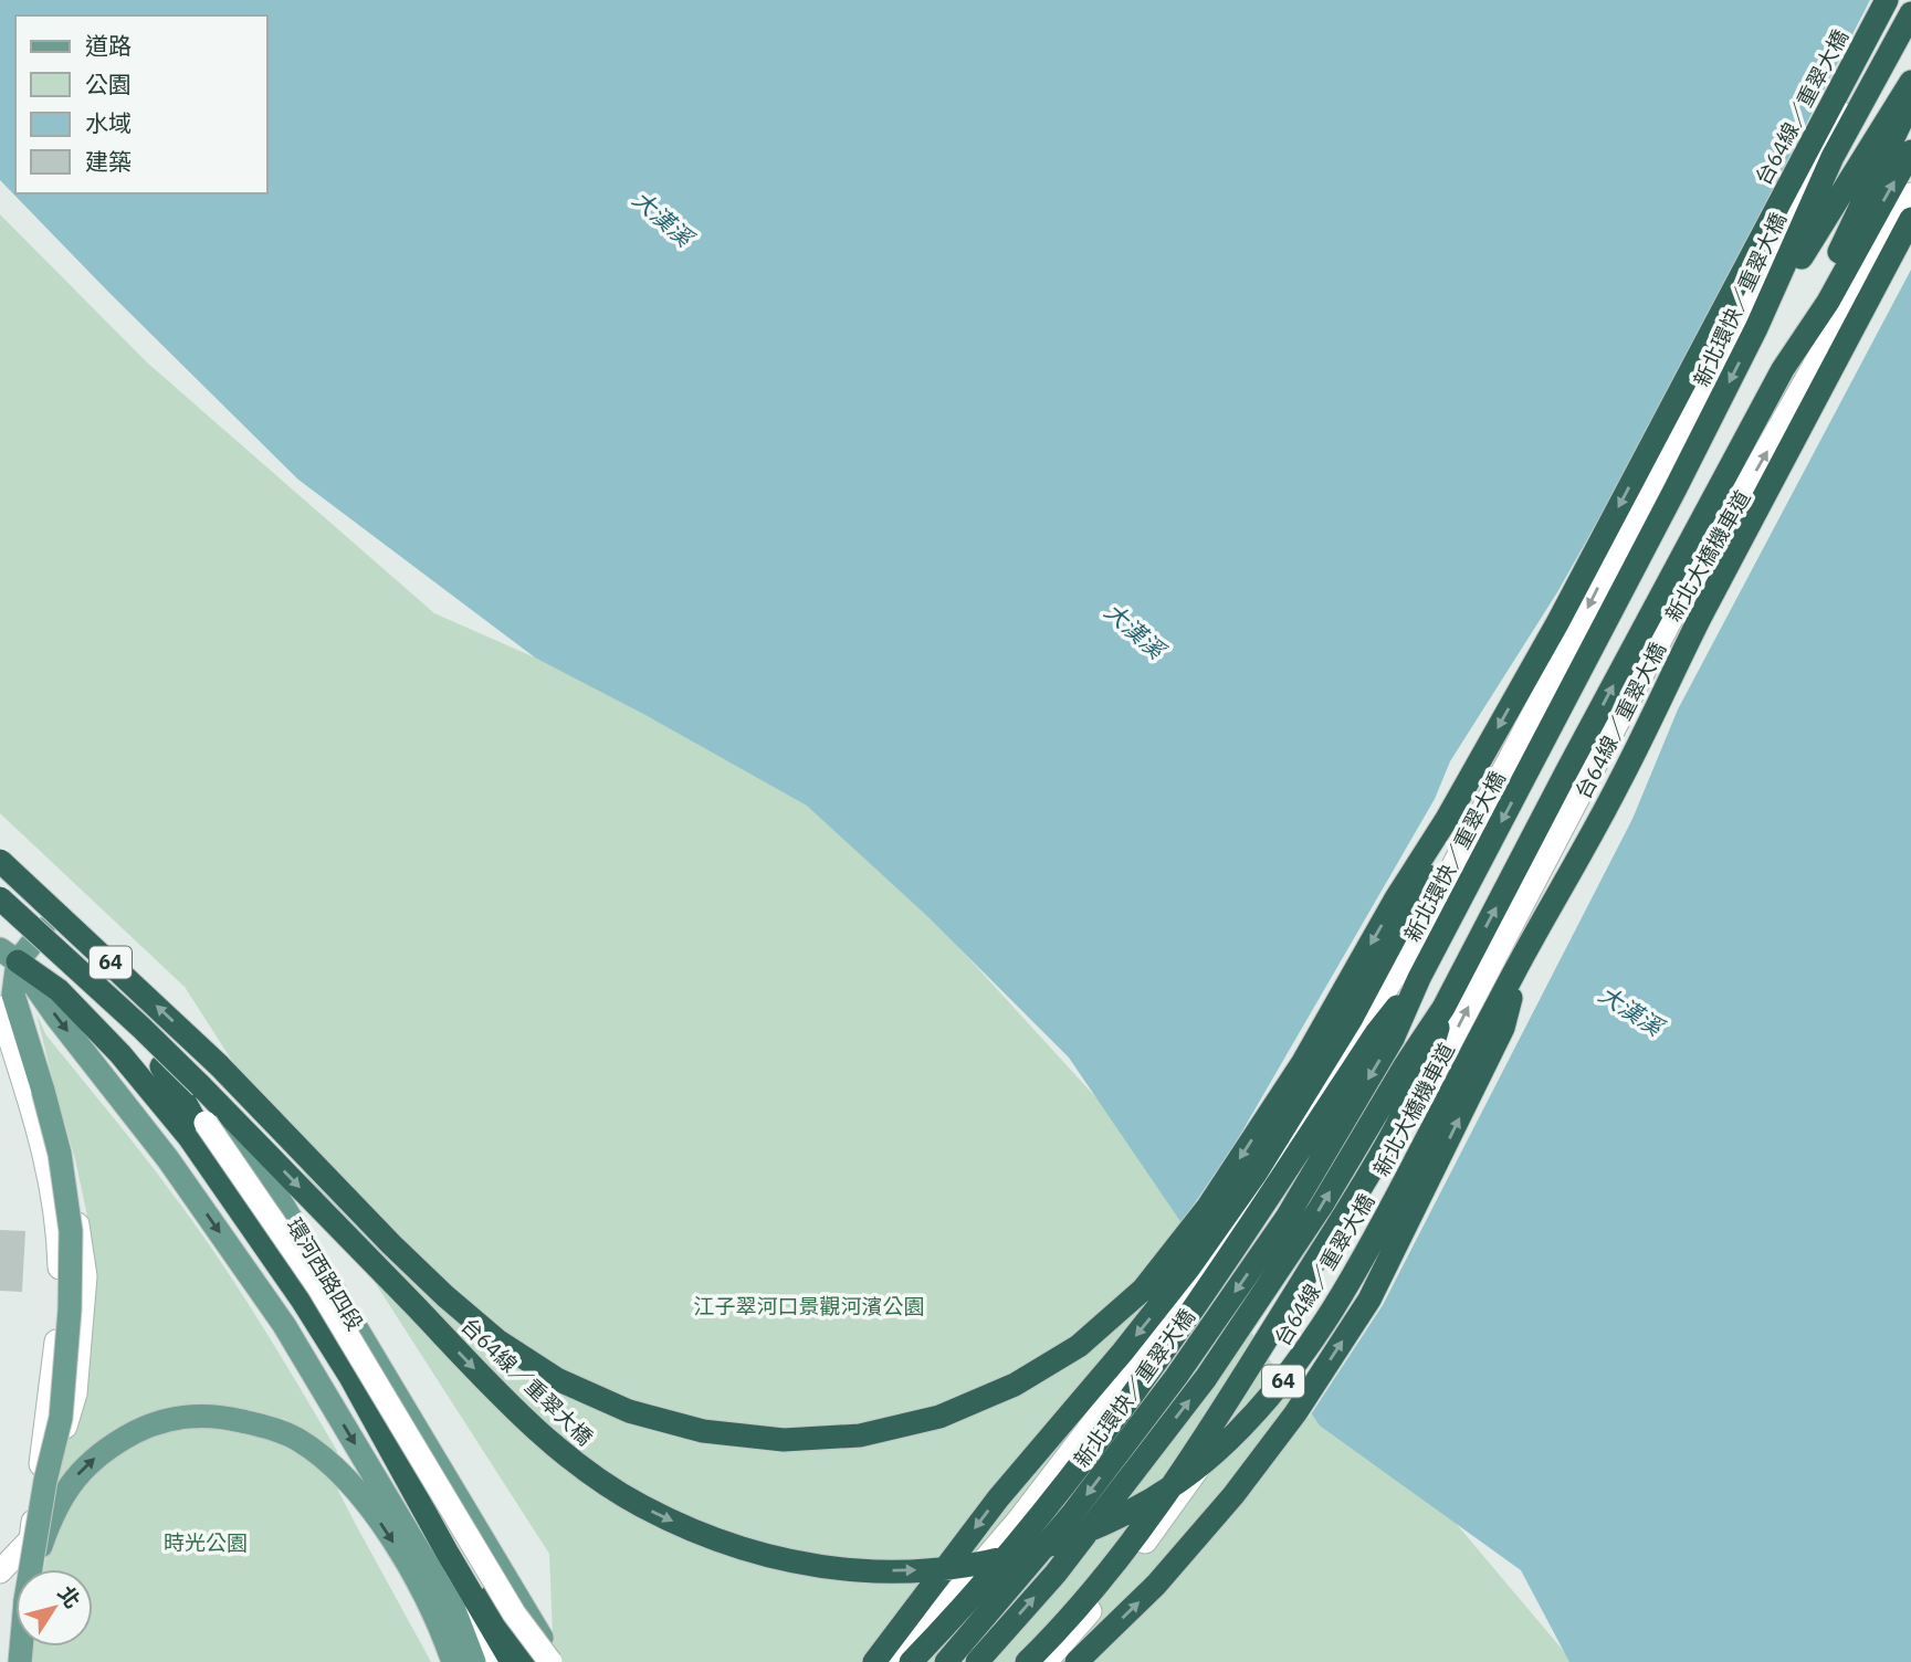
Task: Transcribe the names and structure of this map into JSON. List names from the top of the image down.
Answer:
{
  "streets": {
    "highway": ["台64線／重翠大橋", "新北環快／重翠大橋", "64"],
    "main road": ["環河西路四段"],
    "street": ["新北大橋機車道"]
  },
  "crossings": [
    ["台64線／重翠大橋", "64"],
    ["台64線／重翠大橋", "環河西路四段"]
  ],
  "water": ["大漢溪"],
  "parks": ["江子翠河口景觀河濱公園", "時光公園"],
  "legend": [
    "道路",
    "公園",
    "水域",
    "建築"
  ],
  "north": "top right"
}
